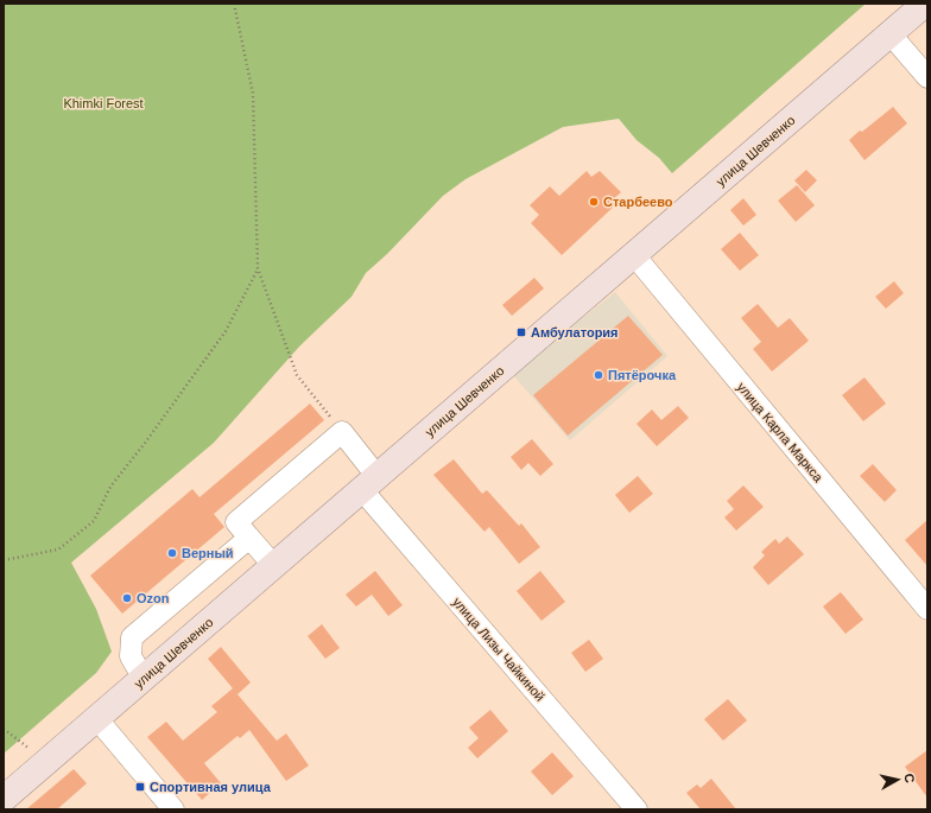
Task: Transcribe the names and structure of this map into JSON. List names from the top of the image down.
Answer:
{
  "streets": {
    "main road": ["улица Шевченко"],
    "street": ["улица Карла Маркса", "улица Лизы Чайкиной"]
  },
  "crossings": [
    ["улица Шевченко", "улица Карла Маркса"],
    ["улица Шевченко", "улица Лизы Чайкиной"]
  ],
  "parks": ["Khimki Forest"],
  "places": {
    "other": [
      "Старбеево",
      "Пятёрочка",
      "Верный",
      "Ozon"
    ],
    "transit": ["Амбулатория", "Спортивная улица"]
  },
  "north": "right"
}
